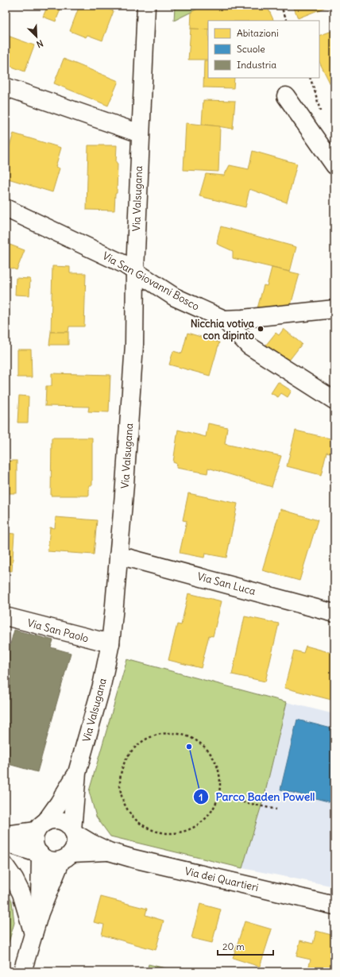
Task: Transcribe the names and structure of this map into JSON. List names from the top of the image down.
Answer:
{
  "streets": {
    "street": [
      "Via Valsugana",
      "Via San Giovanni Bosco",
      "Via San Luca",
      "Via San Paolo",
      "Via dei Quartieri"
    ]
  },
  "crossings": [
    ["Via Valsugana", "Via San Giovanni Bosco"],
    ["Via Valsugana", "Via San Luca"],
    ["Via Valsugana", "Via San Paolo"],
    ["Via Valsugana", "Via dei Quartieri"]
  ],
  "places": ["Nicchia votiva con dipinto", "Parco Baden Powell"],
  "legend": ["Abitazioni", "Scuole", "Industria"],
  "scale_bar": "20 m",
  "north": "bottom right"
}
